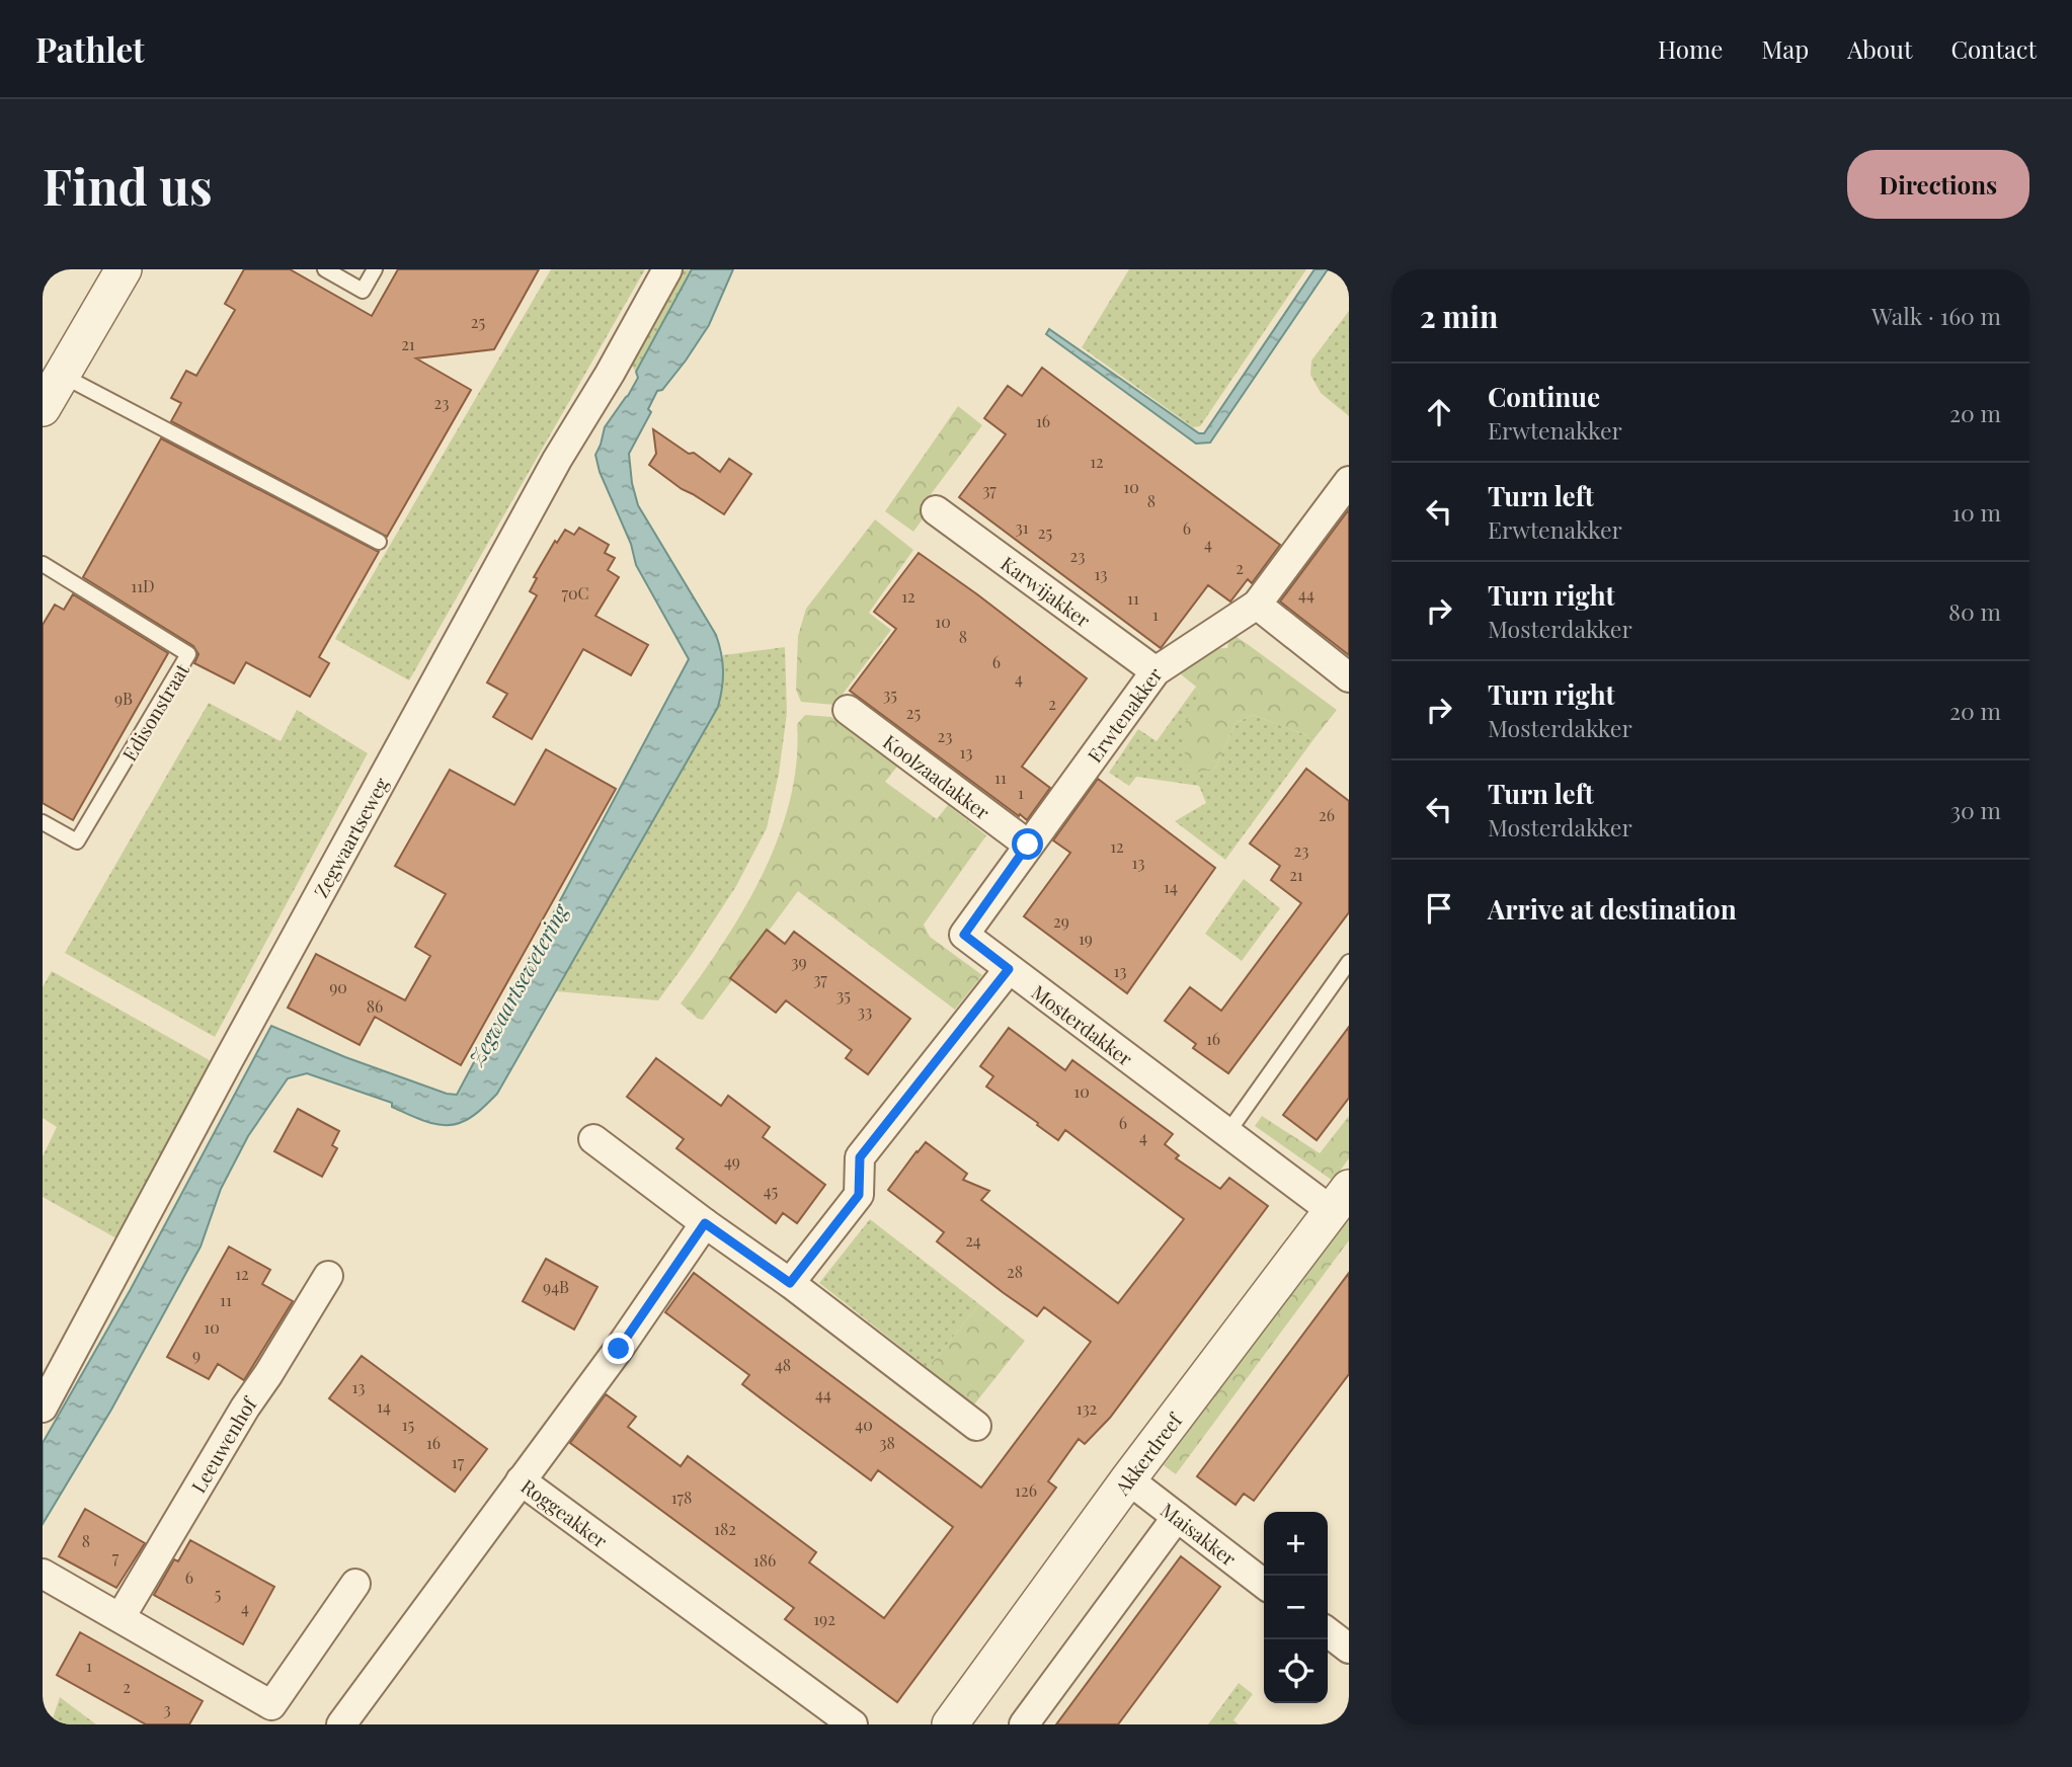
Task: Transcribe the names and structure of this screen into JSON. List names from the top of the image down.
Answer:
{
  "streets": {
    "street": [
      "Karwijakker",
      "Erwtenakker",
      "Koolzaadakker",
      "Zegwaartseweg",
      "Mosterdakker",
      "Leeuwenhof",
      "Akkerdreef",
      "Roggeakker",
      "Maisakker"
    ],
    "lane": ["Edisonstraat"]
  },
  "crossings": [
    ["Karwijakker", "Erwtenakker"],
    ["Erwtenakker", "Koolzaadakker"],
    ["Erwtenakker", "Mosterdakker"],
    ["Mosterdakker", "Akkerdreef"],
    ["Akkerdreef", "Maisakker"]
  ],
  "water": ["Zegwaartsewetering"],
  "house_numbers": [
    "25",
    "21",
    "23",
    "16",
    "12",
    "10",
    "37",
    "8",
    "31",
    "6",
    "25",
    "4",
    "23",
    "2",
    "13",
    "11D",
    "70C",
    "44",
    "12",
    "11",
    "1",
    "10",
    "8",
    "6",
    "4",
    "35",
    "9B",
    "2",
    "25",
    "23",
    "13",
    "11",
    "1",
    "26",
    "12",
    "23",
    "13",
    "21",
    "14",
    "29",
    "19",
    "39",
    "13",
    "37",
    "90",
    "35",
    "86",
    "33",
    "16",
    "10",
    "6",
    "4",
    "49",
    "45",
    "24",
    "28",
    "12",
    "94B",
    "11",
    "10",
    "9",
    "48",
    "13",
    "44",
    "14",
    "132",
    "15",
    "40",
    "16",
    "38",
    "17",
    "126",
    "178",
    "182",
    "8",
    "7",
    "186",
    "6",
    "5",
    "4",
    "192",
    "1",
    "2",
    "3"
  ],
  "page": {
    "header": "Pathlet",
    "nav": [
      "Home",
      "Map",
      "About",
      "Contact"
    ],
    "buttons": "Directions",
    "title": "Find us",
    "heading": ["2 min", "Walk · 160 m"],
    "list": [
      ["Continue", "Erwtenakker", "20 m"],
      ["Turn left", "Erwtenakker", "10 m"],
      ["Turn right", "Mosterdakker", "80 m"],
      ["Turn right", "Mosterdakker", "20 m"],
      ["Turn left", "Mosterdakker", "30 m"],
      "Arrive at destination"
    ],
    "map_buttons": ["+", "−"]
  }
}
